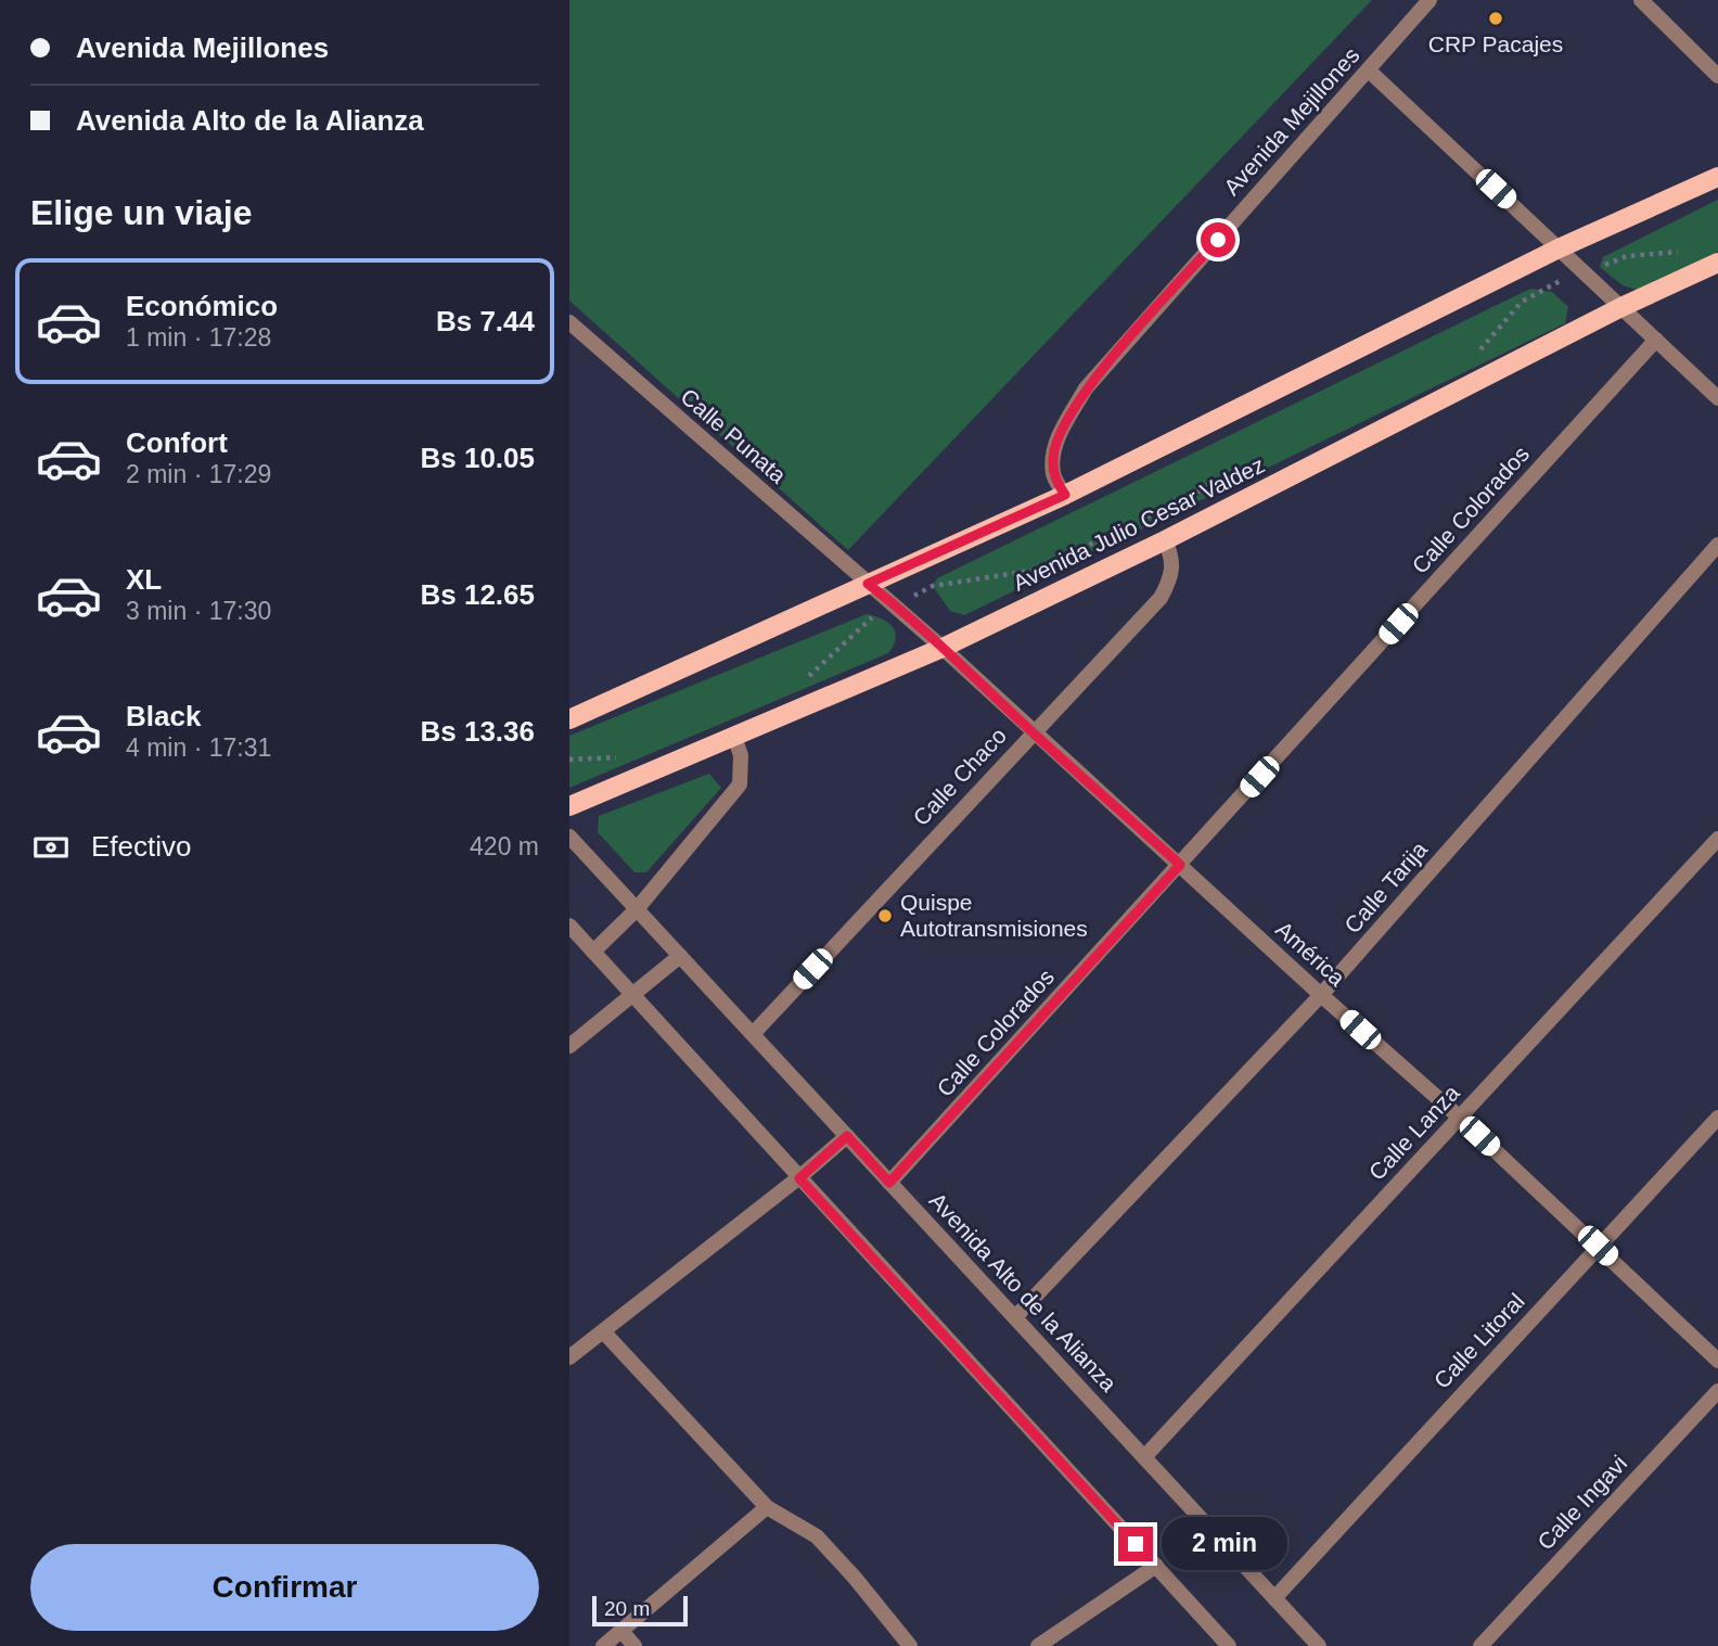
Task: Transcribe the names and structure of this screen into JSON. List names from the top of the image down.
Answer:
{
  "streets": {
    "main road": ["Avenida Julio Cesar Valdez"],
    "street": [
      "Avenida Mejillones",
      "Calle Punata",
      "Calle Colorados",
      "Calle Chaco",
      "Calle Tarija",
      "América",
      "Calle Lanza",
      "Avenida Alto de la Alianza",
      "Calle Litoral",
      "Calle Ingavi"
    ]
  },
  "crossings": [
    ["Calle Punata", "América"],
    ["Calle Colorados", "América"],
    ["Calle Colorados", "Avenida Alto de la Alianza"],
    ["Avenida Julio Cesar Valdez", "Calle Chaco"],
    ["Avenida Julio Cesar Valdez", "América"],
    ["Calle Chaco", "América"],
    ["Calle Chaco", "Avenida Alto de la Alianza"],
    ["Calle Tarija", "América"],
    ["Calle Tarija", "Avenida Alto de la Alianza"],
    ["América", "Calle Lanza"],
    ["América", "Calle Litoral"],
    ["Calle Lanza", "Avenida Alto de la Alianza"],
    ["Avenida Alto de la Alianza", "Calle Litoral"]
  ],
  "places": ["CRP Pacajes", "Quispe Autotransmisiones"],
  "scale_bar": "20 m",
  "page": {
    "banner": ["Avenida Mejillones", "Avenida Alto de la Alianza"],
    "heading": "Elige un viaje",
    "list": [
      {
        "name": "Económico",
        "note": "1 min · 17:28",
        "value": "Bs 7.44"
      },
      {
        "name": "Confort",
        "note": "2 min · 17:29",
        "value": "Bs 10.05"
      },
      {
        "name": "XL",
        "note": "3 min · 17:30",
        "value": "Bs 12.65"
      },
      {
        "name": "Black",
        "note": "4 min · 17:31",
        "value": "Bs 13.36"
      }
    ],
    "pay": ["Efectivo", "420 m"],
    "bubble": "2 min",
    "buttons": "Confirmar",
    "scale": "20 m"
  }
}
